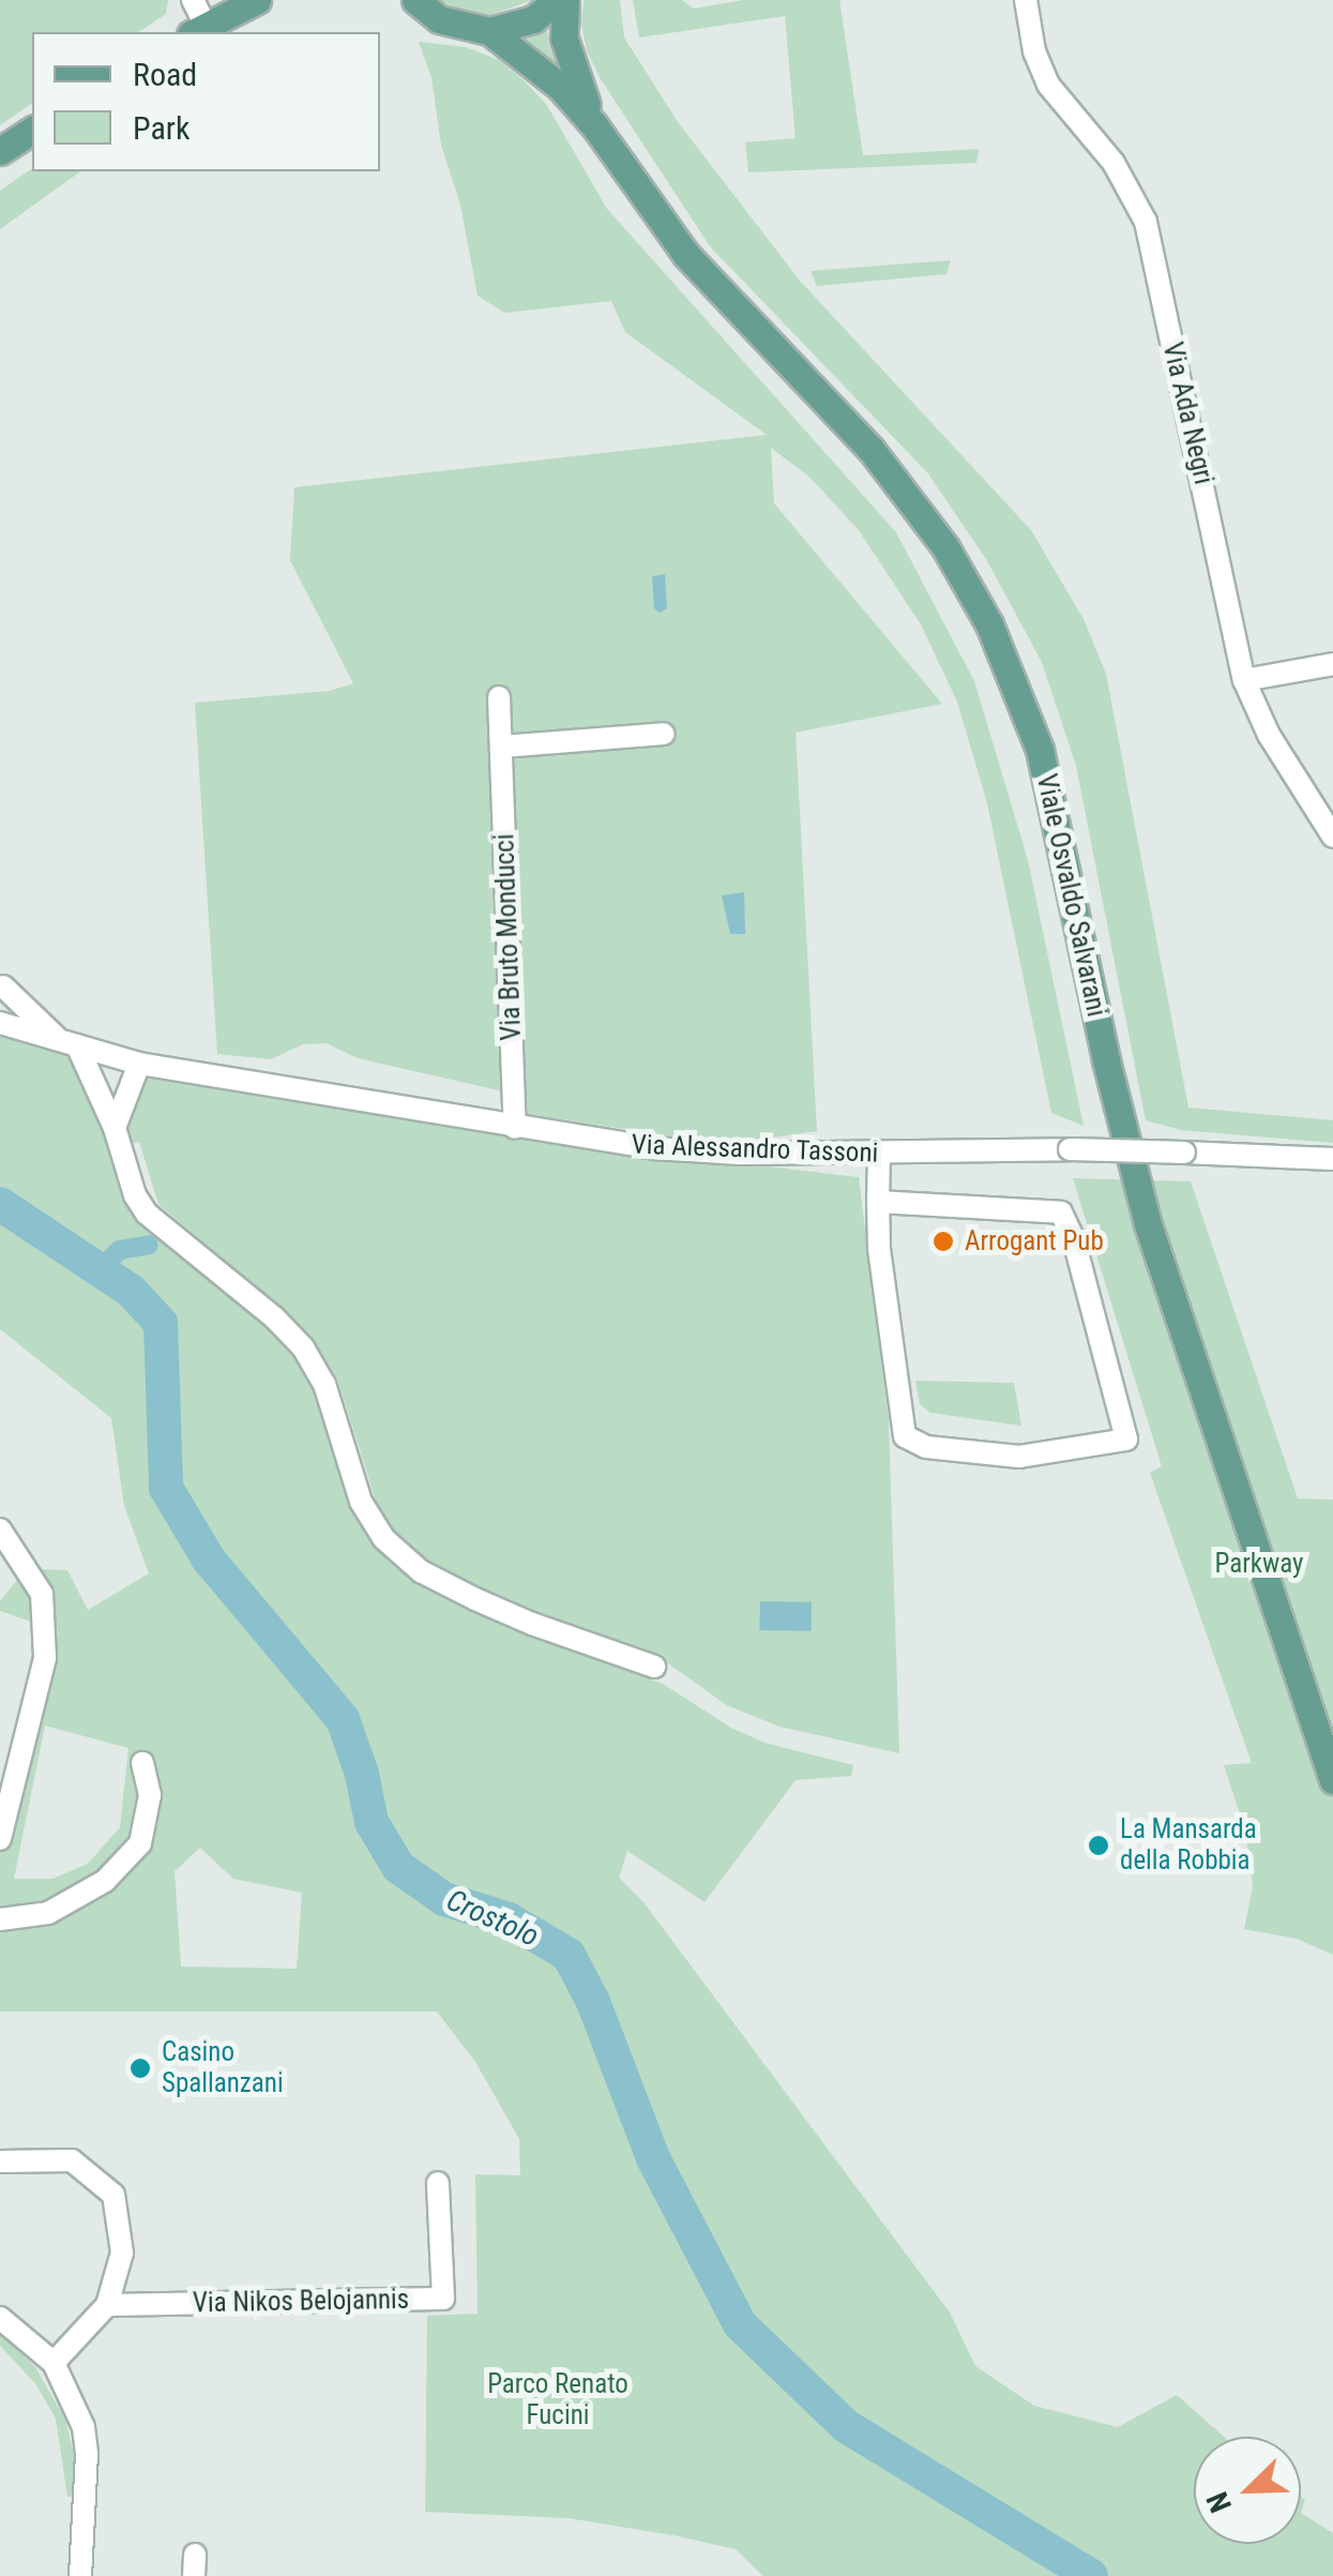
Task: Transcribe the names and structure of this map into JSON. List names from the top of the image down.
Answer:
{
  "streets": {
    "main road": ["Viale Osvaldo Salvarani"],
    "street": [
      "Via Ada Negri",
      "Via Bruto Monducci",
      "Via Alessandro Tassoni",
      "Via Nikos Belojannis"
    ]
  },
  "crossings": [
    ["Via Bruto Monducci", "Via Alessandro Tassoni"]
  ],
  "water": ["Crostolo"],
  "parks": ["Parkway", "Parco Renato Fucini"],
  "places": ["Arrogant Pub", "La Mansarda della Robbia", "Casino Spallanzani"],
  "legend": ["Road", "Park"],
  "north": "bottom left"
}
